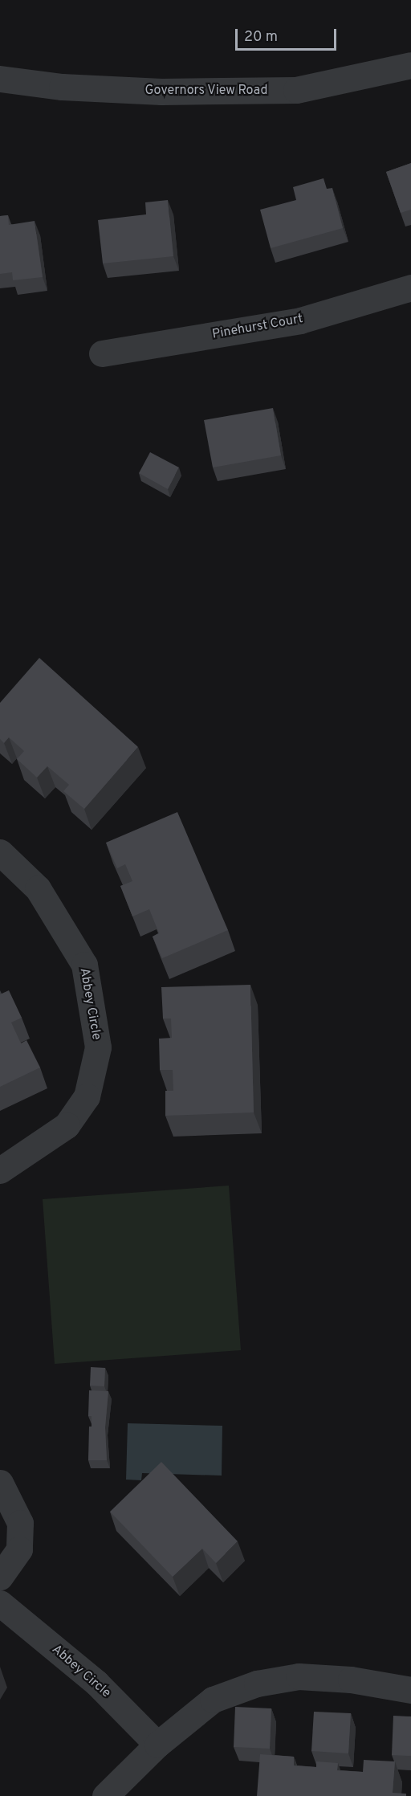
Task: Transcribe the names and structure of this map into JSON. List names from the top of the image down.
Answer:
{
  "streets": {
    "street": ["Governors View Road", "Pinehurst Court", "Abbey Circle"]
  },
  "scale_bar": "20 m"
}
